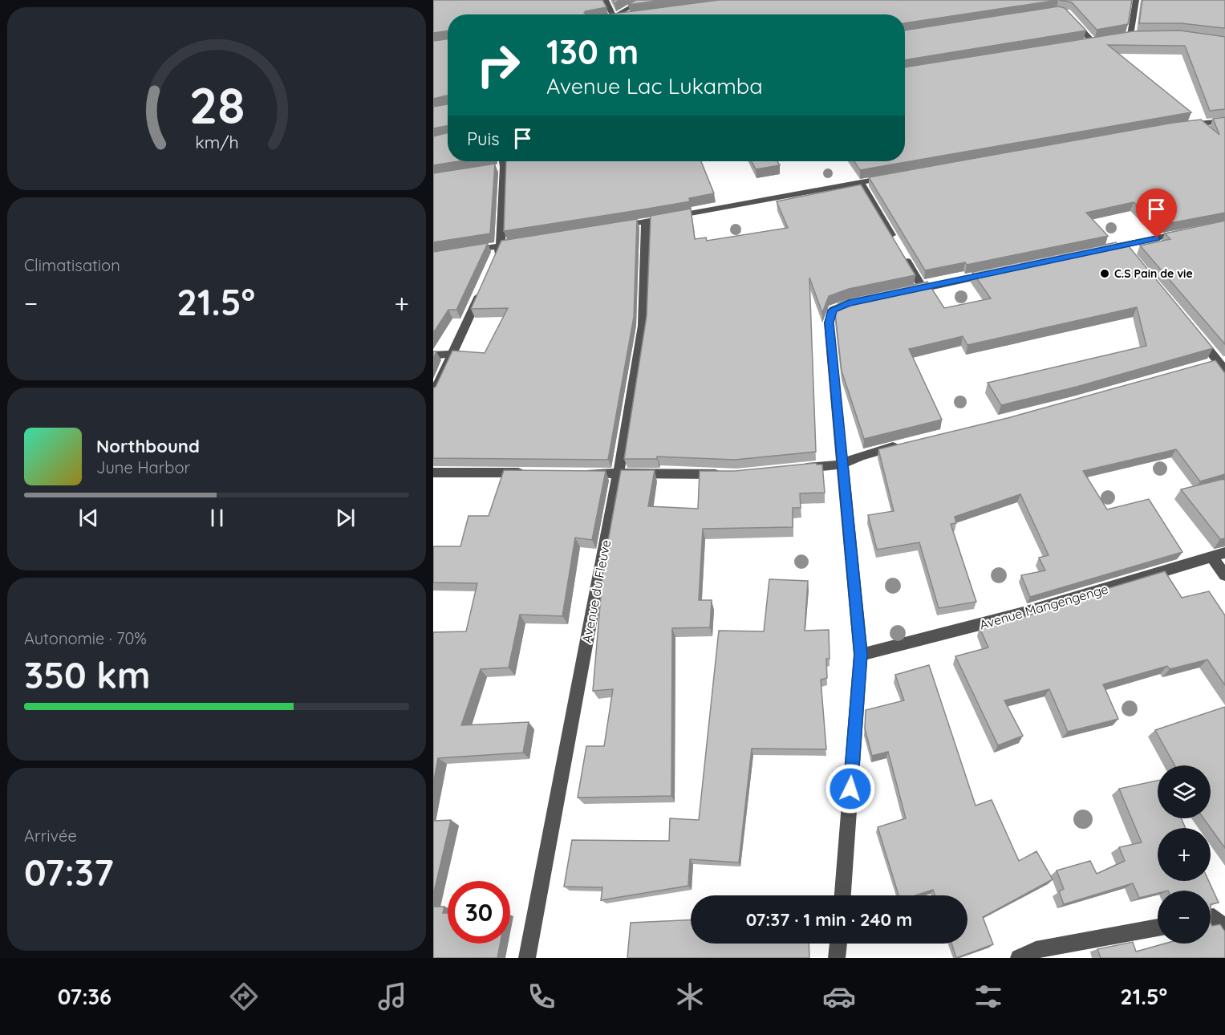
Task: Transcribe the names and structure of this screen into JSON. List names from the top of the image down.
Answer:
{
  "streets": {
    "street": ["Avenue du Fleuve", "Avenue Mangengenge"]
  },
  "places": ["C.S Pain de vie"],
  "page": {
    "turn": ["130 m", "Avenue Lac Lukamba"],
    "then": "Puis",
    "tile": [
      "Climatisation",
      ["Autonomie · 70%", "350 km"],
      ["Arrivée", "07:37"]
    ],
    "heat": ["−", "21.5°", "+"],
    "song": ["Northbound", "June Harbor"],
    "map_buttons": ["+", "−"],
    "limit": "30",
    "trip": "07:37 · 1 min · 240 m",
    "tabs": ["07:36", "21.5°"],
    "gauge": ["28", "km/h"]
  }
}
